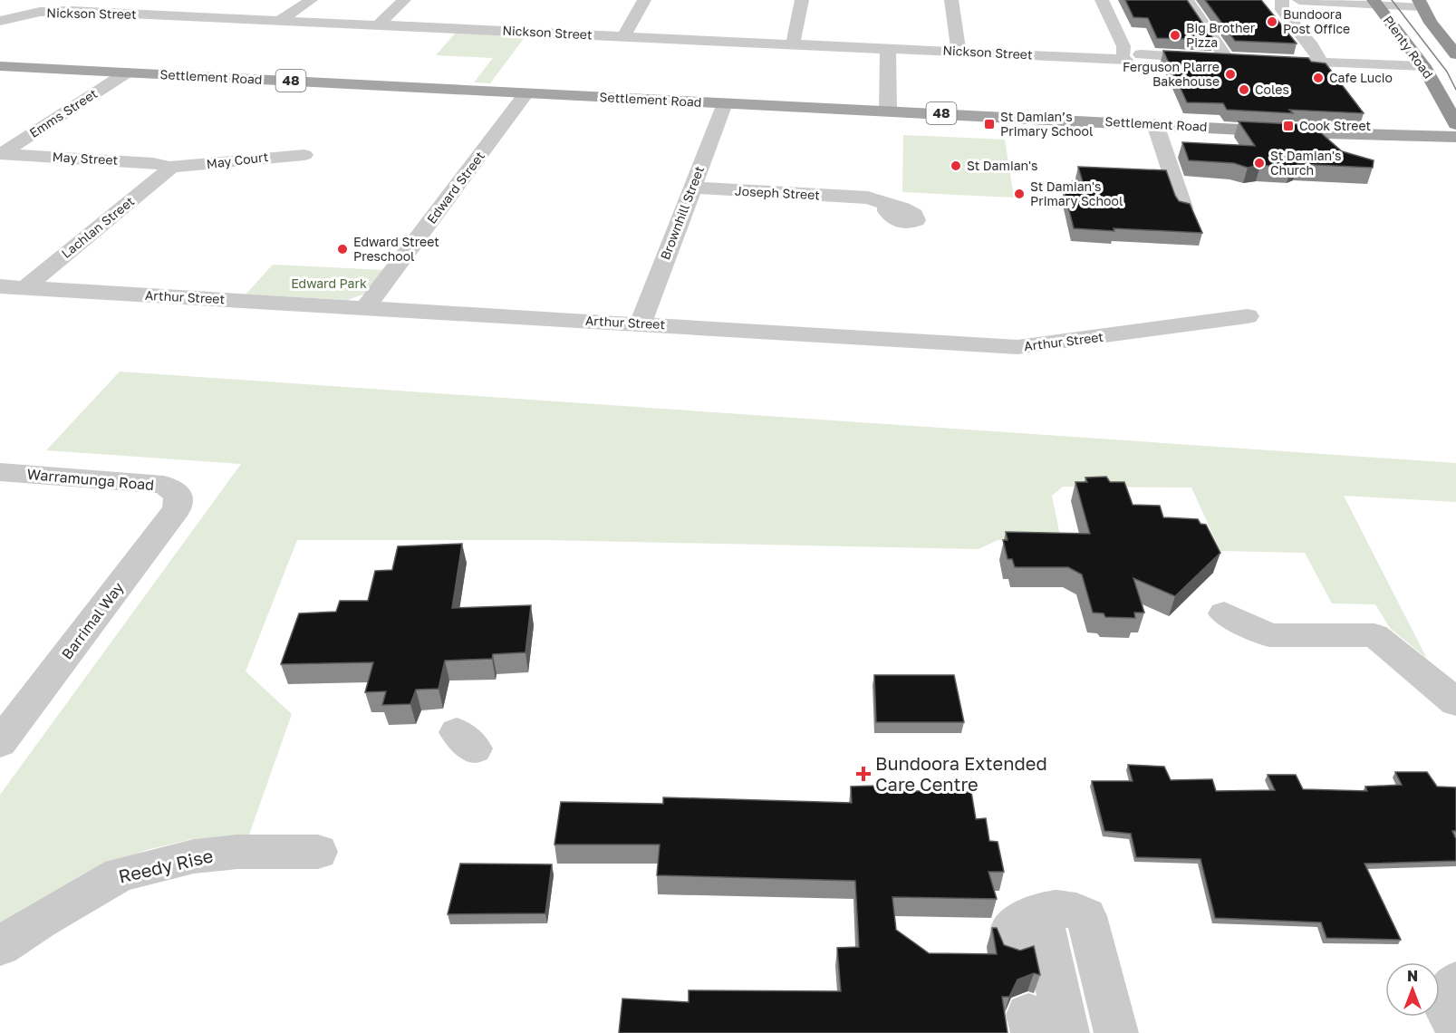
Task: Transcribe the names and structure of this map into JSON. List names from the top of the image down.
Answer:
{
  "streets": {
    "highway": ["Plenty Road"],
    "main road": ["Settlement Road", "48"],
    "street": [
      "Nickson Street",
      "Emms Street",
      "May Street",
      "May Court",
      "Edward Street",
      "Joseph Street",
      "Brownhill Street",
      "Lachlan Street",
      "Arthur Street",
      "Warramunga Road",
      "Barrimal Way",
      "Reedy Rise"
    ]
  },
  "crossings": [
    ["Settlement Road", "Emms Street"],
    ["Settlement Road", "Edward Street"],
    ["Settlement Road", "Brownhill Street"],
    ["Emms Street", "May Street"],
    ["May Street", "May Court"],
    ["May Street", "Lachlan Street"],
    ["May Court", "Lachlan Street"],
    ["Edward Street", "Arthur Street"],
    ["Joseph Street", "Brownhill Street"],
    ["Brownhill Street", "Arthur Street"],
    ["Lachlan Street", "Arthur Street"],
    ["Warramunga Road", "Barrimal Way"]
  ],
  "parks": ["Edward Park"],
  "places": {
    "other": [
      "Bundoora Post Office",
      "Big Brother Pizza",
      "Ferguson Plarre Bakehouse",
      "Cafe Lucio",
      "Coles",
      "St Damian's Church",
      "St Damian's",
      "St Damian's Primary School",
      "Edward Street Preschool"
    ],
    "transit": ["St Damian’s Primary School", "Cook Street"],
    "health": ["Bundoora Extended Care Centre"]
  },
  "north": "top"
}
